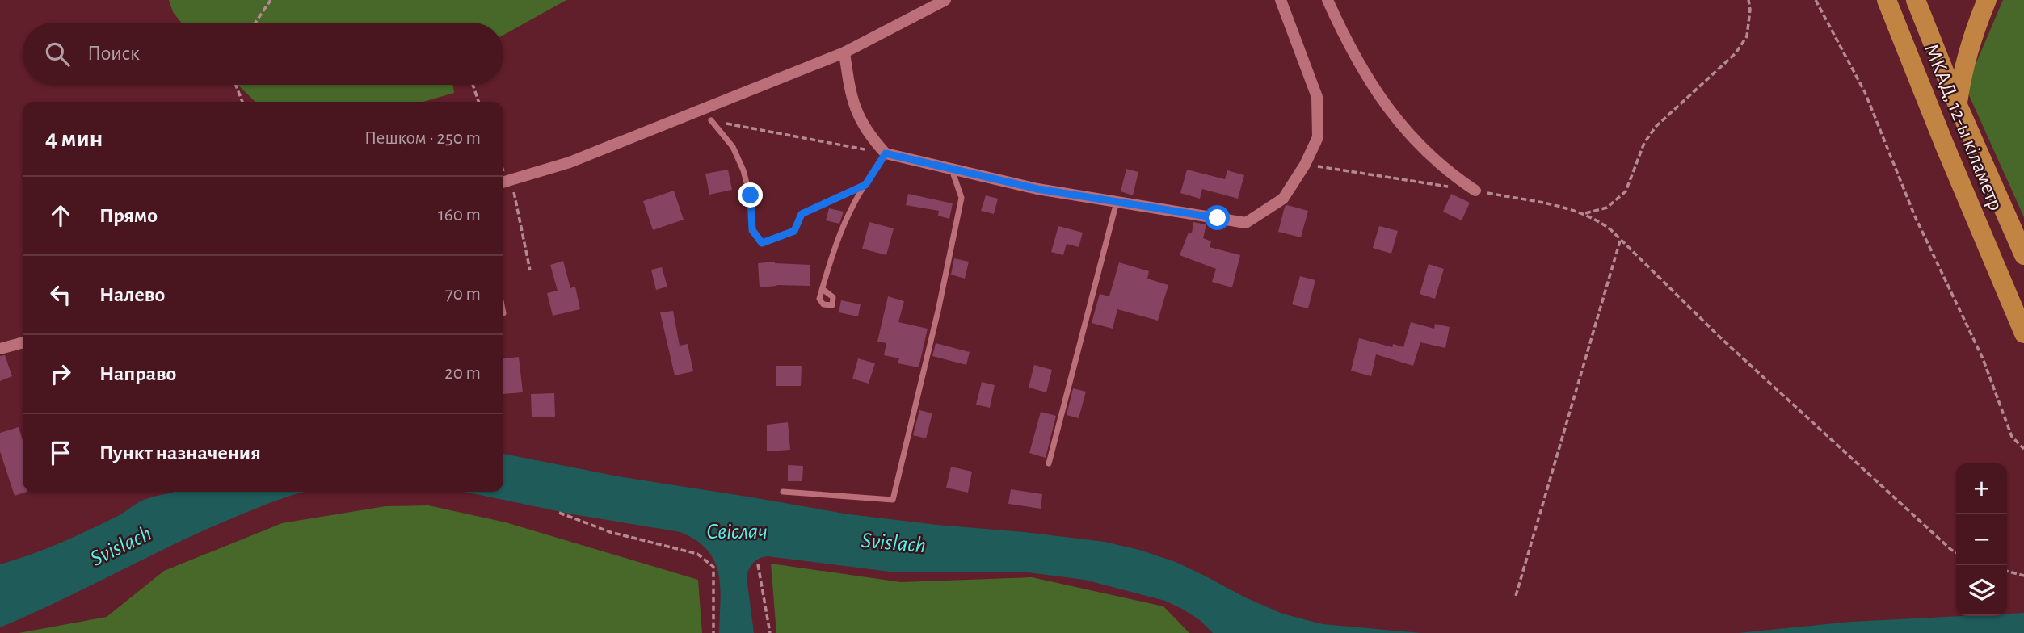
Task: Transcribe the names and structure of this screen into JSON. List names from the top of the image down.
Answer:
{
  "streets": {
    "highway": ["МКАД, 12-ы кіламетр"]
  },
  "water": ["Свіслач", "Svislach"],
  "page": {
    "search": "Поиск",
    "heading": ["4 мин", "Пешком · 250 m"],
    "list": [
      ["Прямо", "160 m"],
      ["Налево", "70 m"],
      ["Направо", "20 m"],
      "Пункт назначения"
    ],
    "map_buttons": ["+", "−"]
  }
}
